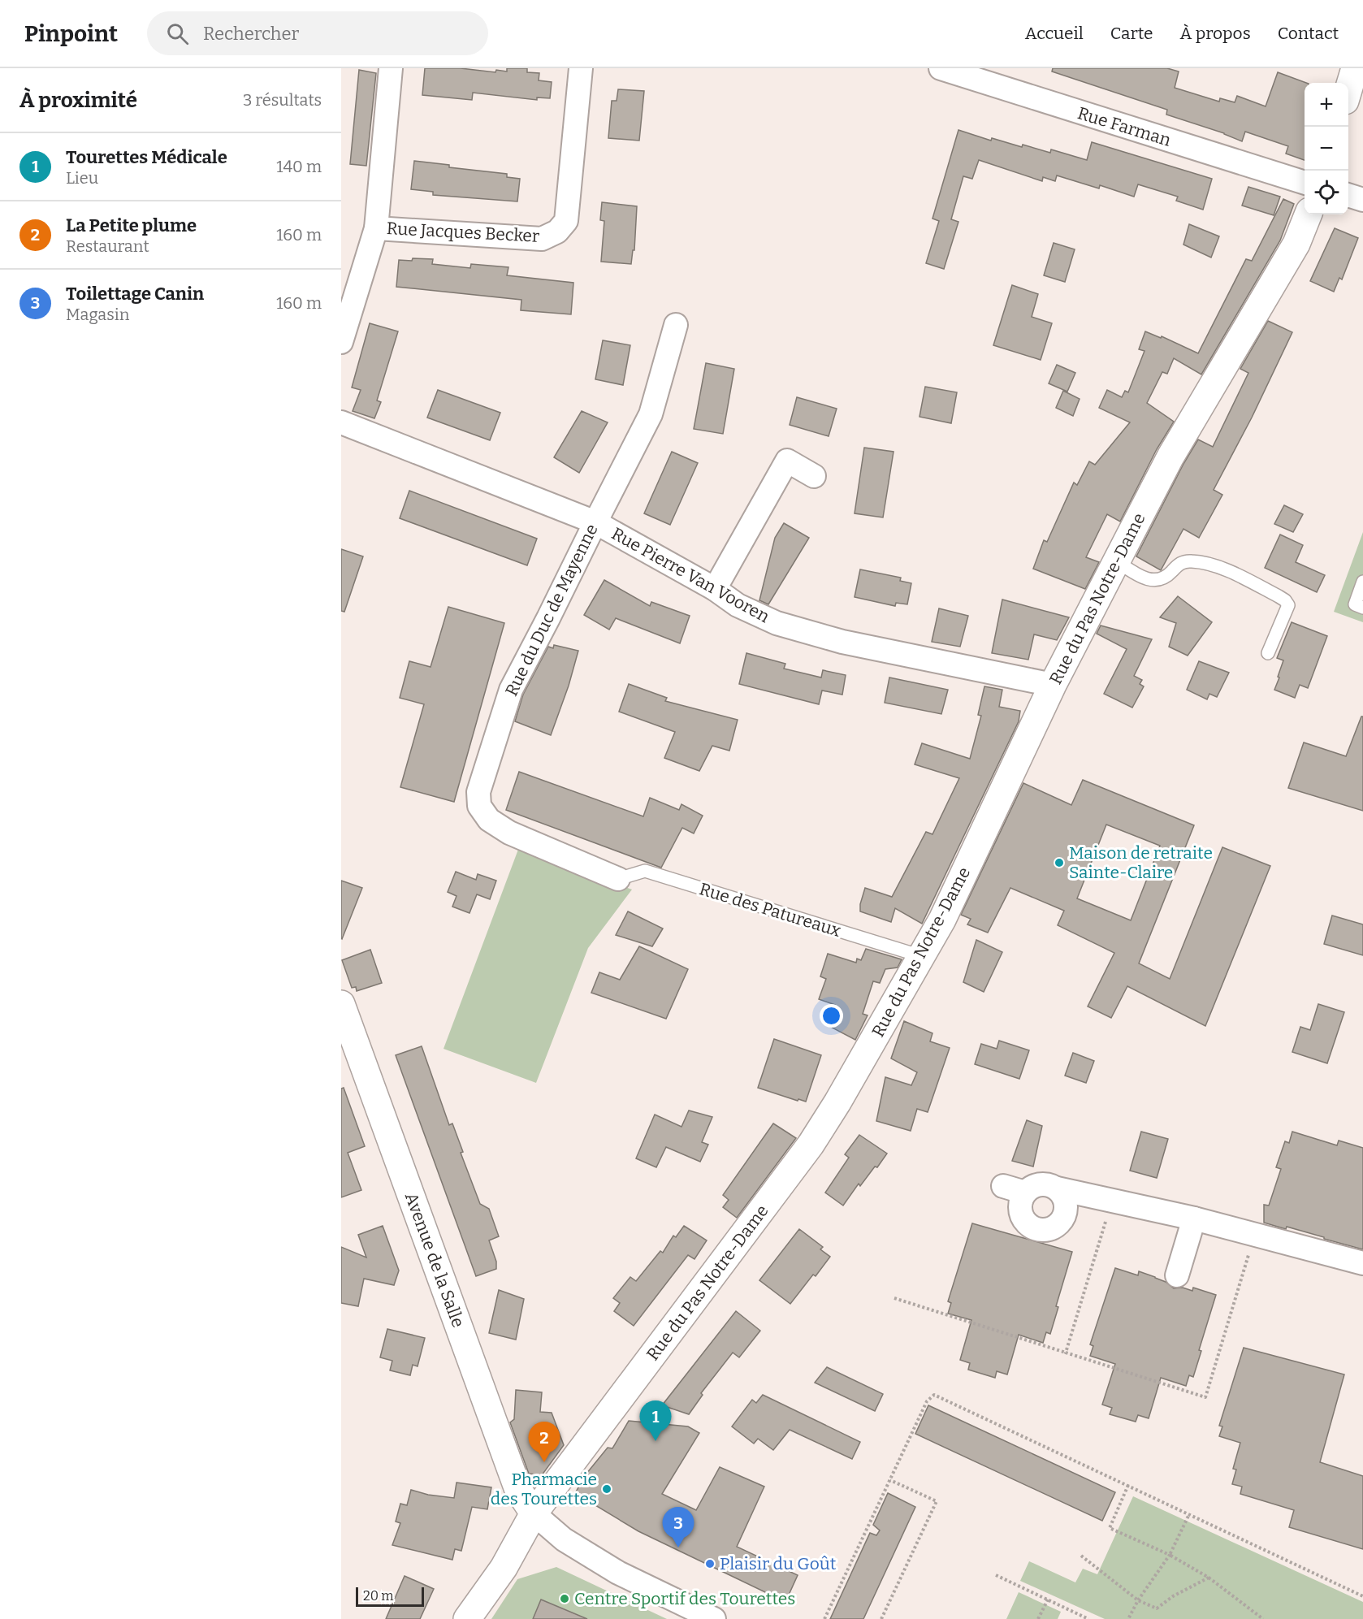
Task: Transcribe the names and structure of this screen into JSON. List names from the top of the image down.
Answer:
{
  "streets": {
    "street": [
      "Rue Farman",
      "Rue Jacques Becker",
      "Rue Pierre Van Vooren",
      "Rue du Pas Notre-Dame",
      "Rue du Duc de Mayenne",
      "Avenue de la Salle"
    ],
    "lane": ["Rue des Patureaux"]
  },
  "crossings": [
    ["Rue Pierre Van Vooren", "Rue du Pas Notre-Dame"],
    ["Rue Pierre Van Vooren", "Rue du Duc de Mayenne"],
    ["Rue du Pas Notre-Dame", "Rue des Patureaux"],
    ["Rue du Pas Notre-Dame", "Avenue de la Salle"],
    ["Rue du Duc de Mayenne", "Rue des Patureaux"]
  ],
  "places": [
    "Maison de retraite Sainte-Claire",
    "Pharmacie des Tourettes",
    "Plaisir du Goût",
    "Centre Sportif des Tourettes"
  ],
  "scale_bar": "20 m",
  "page": {
    "header": "Pinpoint",
    "search": "Rechercher",
    "nav": [
      "Accueil",
      "Carte",
      "À propos",
      "Contact"
    ],
    "heading": ["À proximité", "3 résultats"],
    "map_buttons": ["+", "−"],
    "list": [
      {
        "mark": "1",
        "name": "Tourettes Médicale",
        "note": "Lieu",
        "value": "140 m"
      },
      {
        "mark": "2",
        "name": "La Petite plume",
        "note": "Restaurant",
        "value": "160 m"
      },
      {
        "mark": "3",
        "name": "Toilettage Canin",
        "note": "Magasin",
        "value": "160 m"
      }
    ],
    "pins": ["1", "2", "3"],
    "scale": "20 m"
  }
}
